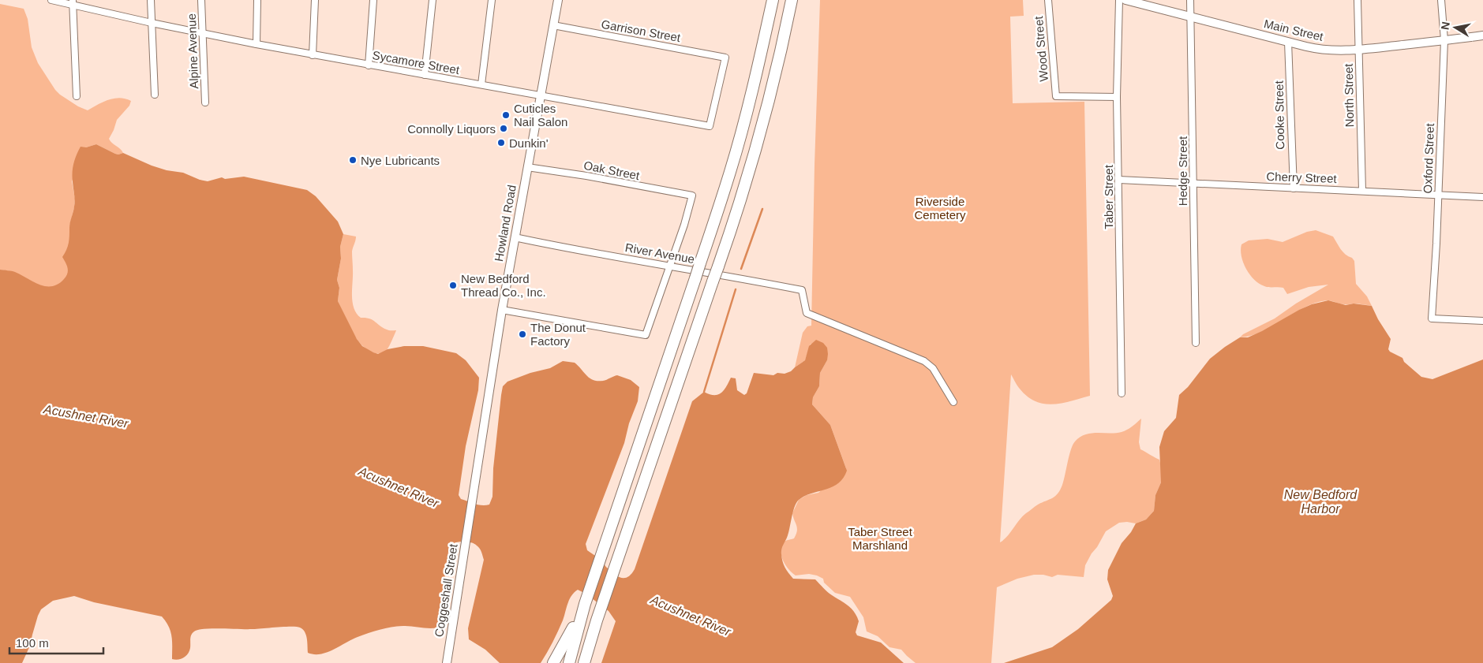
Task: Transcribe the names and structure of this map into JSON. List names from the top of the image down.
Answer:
{
  "streets": {
    "main road": ["Main Street", "Howland Road", "Coggeshall Street"],
    "street": [
      "Garrison Street",
      "Wood Street",
      "Alpine Avenue",
      "Sycamore Street",
      "North Street",
      "Cooke Street",
      "Oxford Street",
      "Oak Street",
      "Hedge Street",
      "Cherry Street",
      "Taber Street",
      "River Avenue"
    ]
  },
  "crossings": [
    ["Main Street", "North Street"],
    ["Main Street", "Cooke Street"],
    ["Main Street", "Oxford Street"],
    ["Main Street", "Hedge Street"],
    ["Garrison Street", "Sycamore Street"],
    ["Garrison Street", "Howland Road"],
    ["Wood Street", "Taber Street"],
    ["Alpine Avenue", "Sycamore Street"],
    ["Sycamore Street", "Howland Road"],
    ["North Street", "Cherry Street"],
    ["Cooke Street", "Cherry Street"],
    ["Oxford Street", "Cherry Street"],
    ["Oak Street", "Howland Road"],
    ["Oak Street", "River Avenue"],
    ["Hedge Street", "Cherry Street"],
    ["Cherry Street", "Taber Street"],
    ["Howland Road", "River Avenue"],
    ["Howland Road", "Coggeshall Street"]
  ],
  "water": ["Acushnet River", "New Bedford Harbor"],
  "parks": ["Riverside Cemetery", "Taber Street Marshland"],
  "places": [
    "Cuticles Nail Salon",
    "Connolly Liquors",
    "Dunkin'",
    "Nye Lubricants",
    "New Bedford Thread Co., Inc.",
    "The Donut Factory"
  ],
  "scale_bar": "100 m",
  "north": "left"
}
